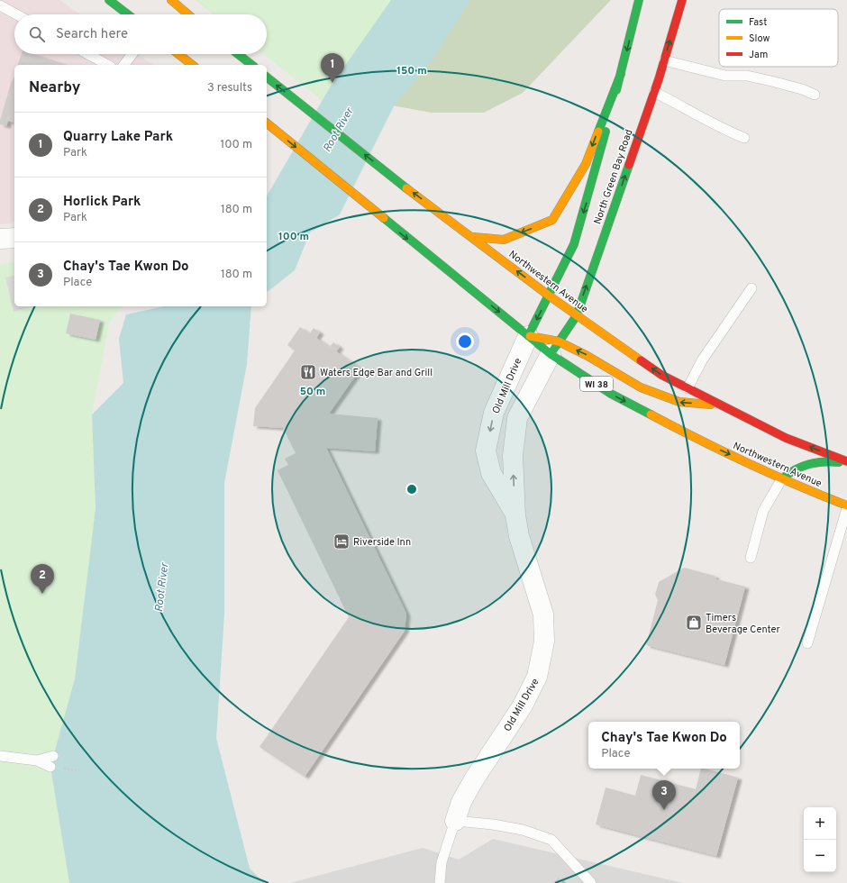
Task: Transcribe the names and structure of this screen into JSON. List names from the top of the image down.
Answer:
{
  "streets": {
    "main road": ["North Green Bay Road", "Northwestern Avenue", "WI 38"],
    "street": ["Old Mill Drive"]
  },
  "crossings": [
    ["North Green Bay Road", "Northwestern Avenue"],
    ["North Green Bay Road", "Old Mill Drive"],
    ["Northwestern Avenue", "Old Mill Drive"]
  ],
  "water": ["Root River"],
  "places": {
    "restaurant": ["Waters Edge Bar and Grill"],
    "hotel": ["Riverside Inn"],
    "shop": ["Timers Beverage Center"]
  },
  "legend": ["Fast", "Slow", "Jam"],
  "page": {
    "search": "Search here",
    "pins": ["1", "2", "3"],
    "heading": ["Nearby", "3 results"],
    "list": [
      {
        "mark": "1",
        "name": "Quarry Lake Park",
        "note": "Park",
        "value": "100 m"
      },
      {
        "mark": "2",
        "name": "Horlick Park",
        "note": "Park",
        "value": "180 m"
      },
      {
        "mark": "3",
        "name": "Chay's Tae Kwon Do",
        "note": "Place",
        "value": "180 m"
      }
    ],
    "popup": ["Chay's Tae Kwon Do", "Place"],
    "map_buttons": ["+", "−"]
  },
  "rings": ["150 m", "100 m", "50 m"]
}
